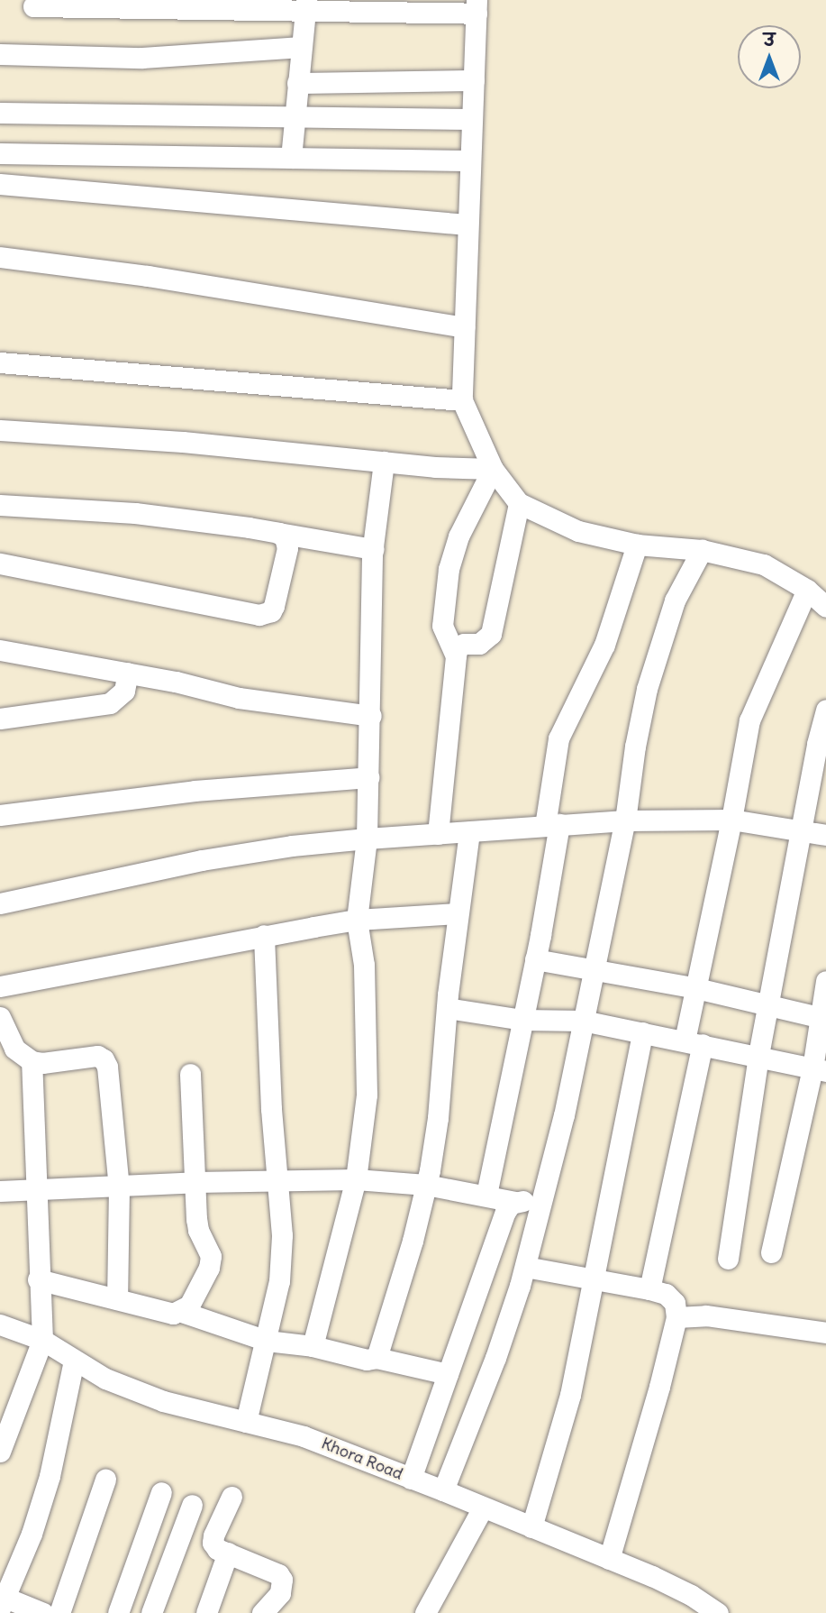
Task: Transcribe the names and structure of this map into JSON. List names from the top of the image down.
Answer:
{
  "streets": {
    "street": ["Khora Road"]
  },
  "north": "top"
}
